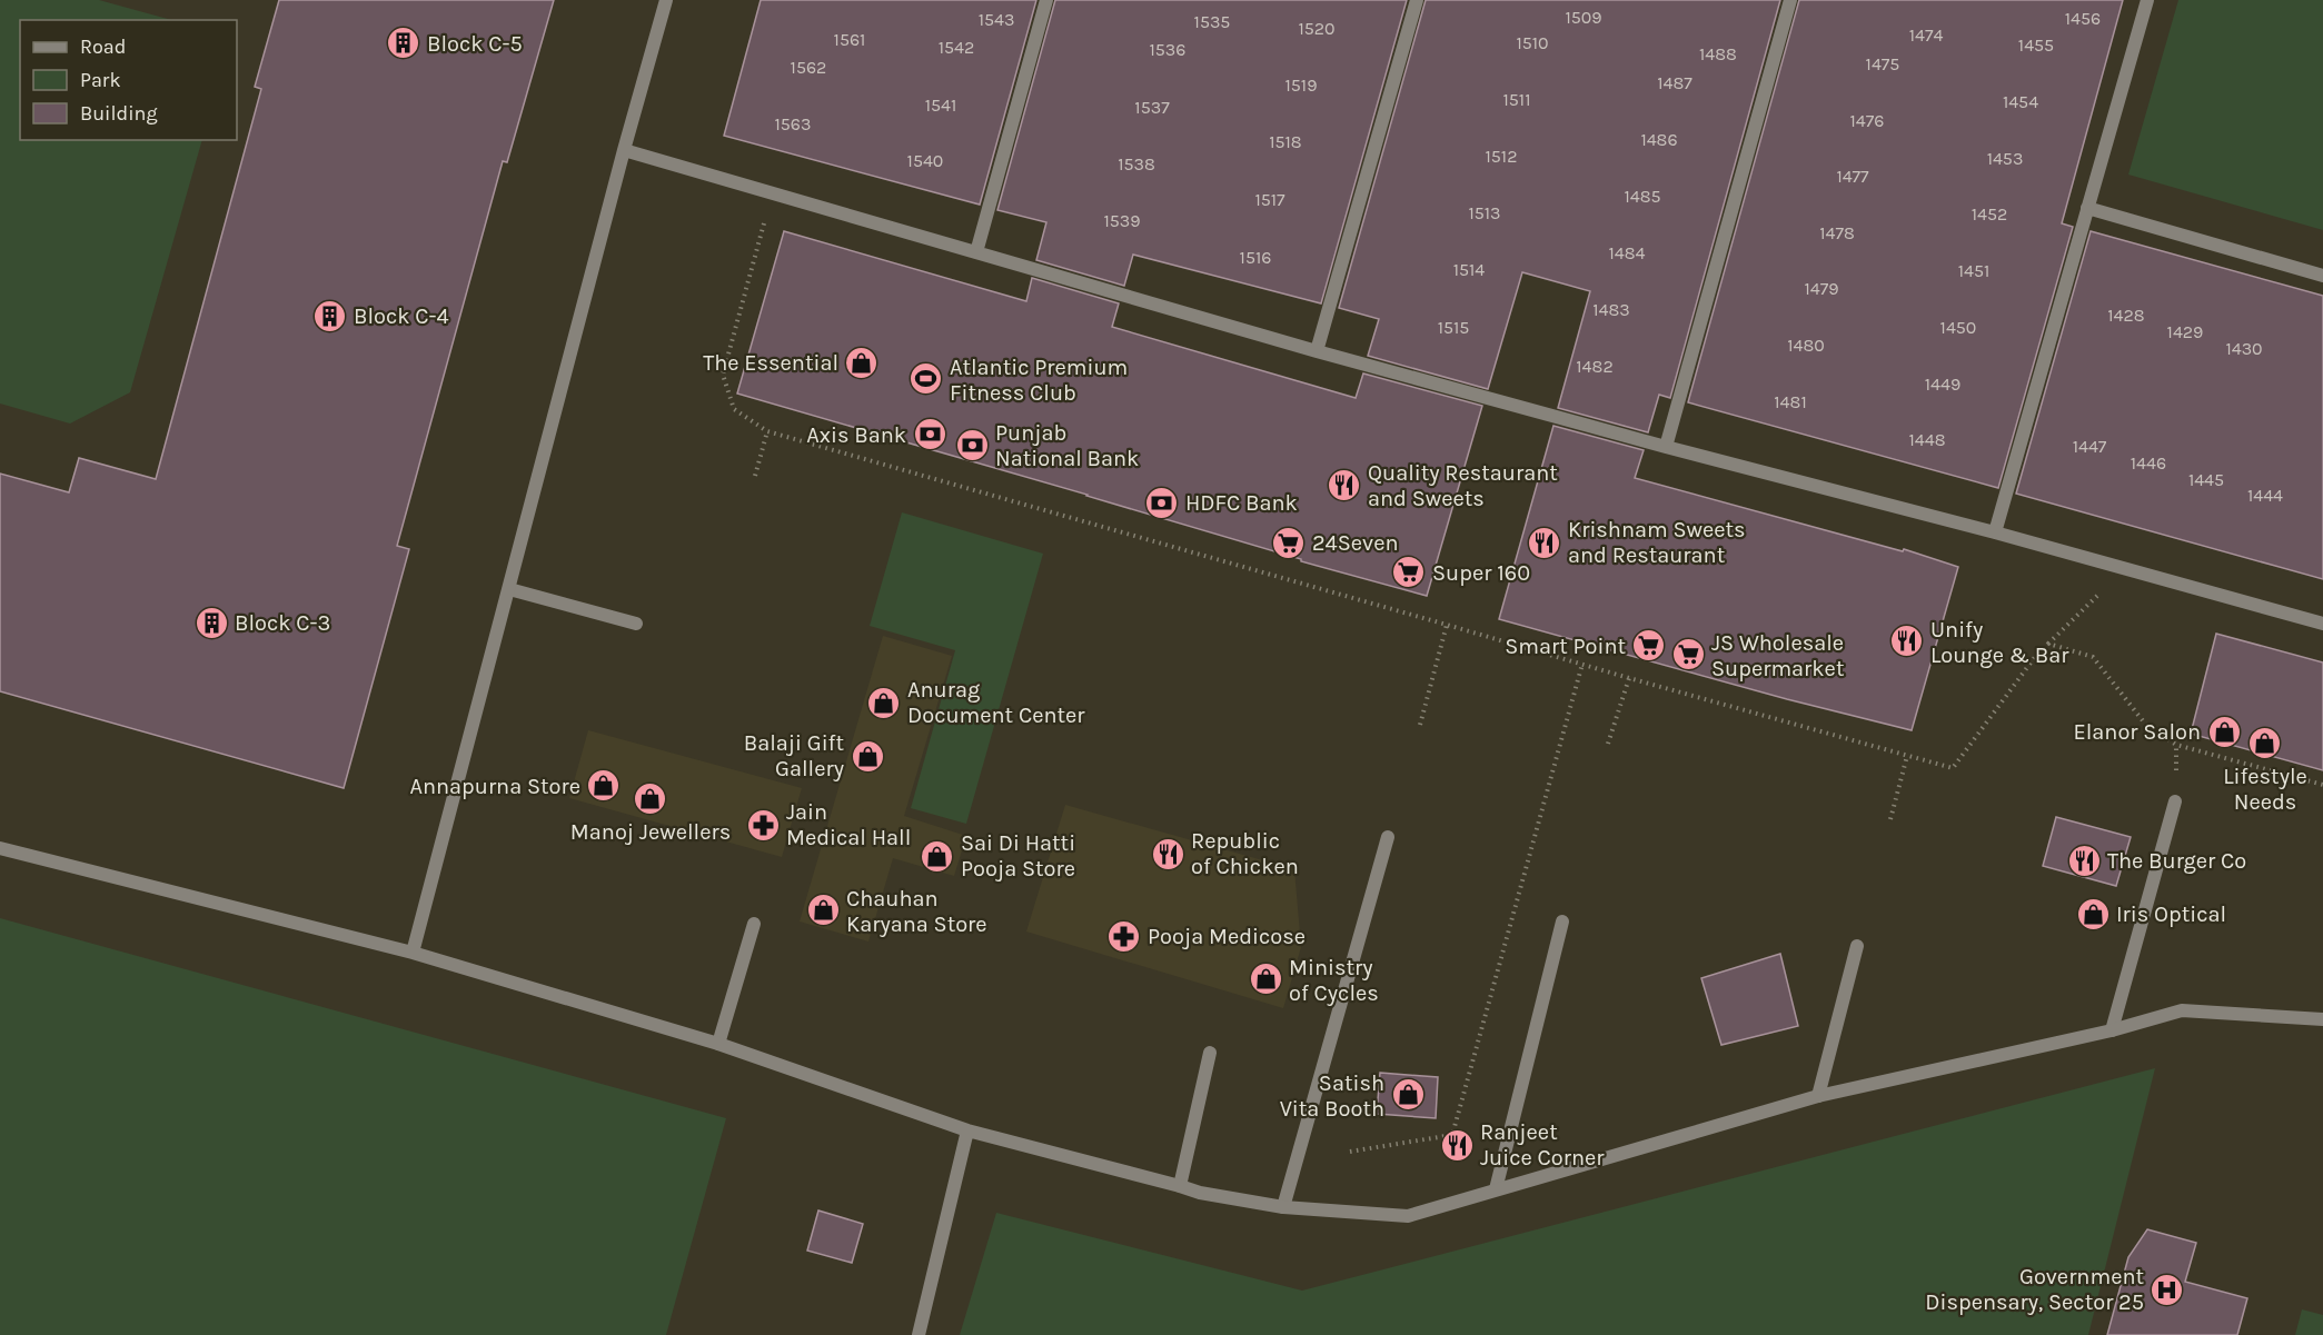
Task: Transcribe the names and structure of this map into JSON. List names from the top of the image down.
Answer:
{
  "places": {
    "building": ["Block C-5", "Block C-4", "Block C-3"],
    "shop": [
      "The Essential",
      "Anurag Document Center",
      "Elanor Salon",
      "Lifestyle Needs",
      "Balaji Gift Gallery",
      "Annapurna Store",
      "Manoj Jewellers",
      "Sai Di Hatti Pooja Store",
      "Chauhan Karyana Store",
      "Iris Optical",
      "Ministry of Cycles",
      "Satish Vita Booth"
    ],
    "sports": ["Atlantic Premium Fitness Club"],
    "bank": ["Axis Bank", "Punjab National Bank", "HDFC Bank"],
    "restaurant": [
      "Quality Restaurant and Sweets",
      "Krishnam Sweets and Restaurant",
      "Unify Lounge & Bar",
      "Republic of Chicken",
      "The Burger Co",
      "Ranjeet Juice Corner"
    ],
    "supermarket": [
      "24Seven",
      "Super 160",
      "Smart Point",
      "JS Wholesale Supermarket"
    ],
    "pharmacy": ["Jain Medical Hall", "Pooja Medicose"],
    "hospital": ["Government Dispensary, Sector 25"]
  },
  "house_numbers": [
    "1509",
    "1456",
    "1543",
    "1535",
    "1520",
    "1474",
    "1561",
    "1510",
    "1455",
    "1542",
    "1536",
    "1488",
    "1475",
    "1562",
    "1487",
    "1519",
    "1511",
    "1454",
    "1541",
    "1537",
    "1476",
    "1563",
    "1486",
    "1518",
    "1512",
    "1453",
    "1540",
    "1538",
    "1477",
    "1485",
    "1517",
    "1513",
    "1452",
    "1539",
    "1478",
    "1484",
    "1516",
    "1514",
    "1451",
    "1479",
    "1483",
    "1428",
    "1515",
    "1450",
    "1429",
    "1480",
    "1430",
    "1482",
    "1449",
    "1481",
    "1448",
    "1447",
    "1446",
    "1445",
    "1444"
  ],
  "legend": ["Road", "Park", "Building"]
}
